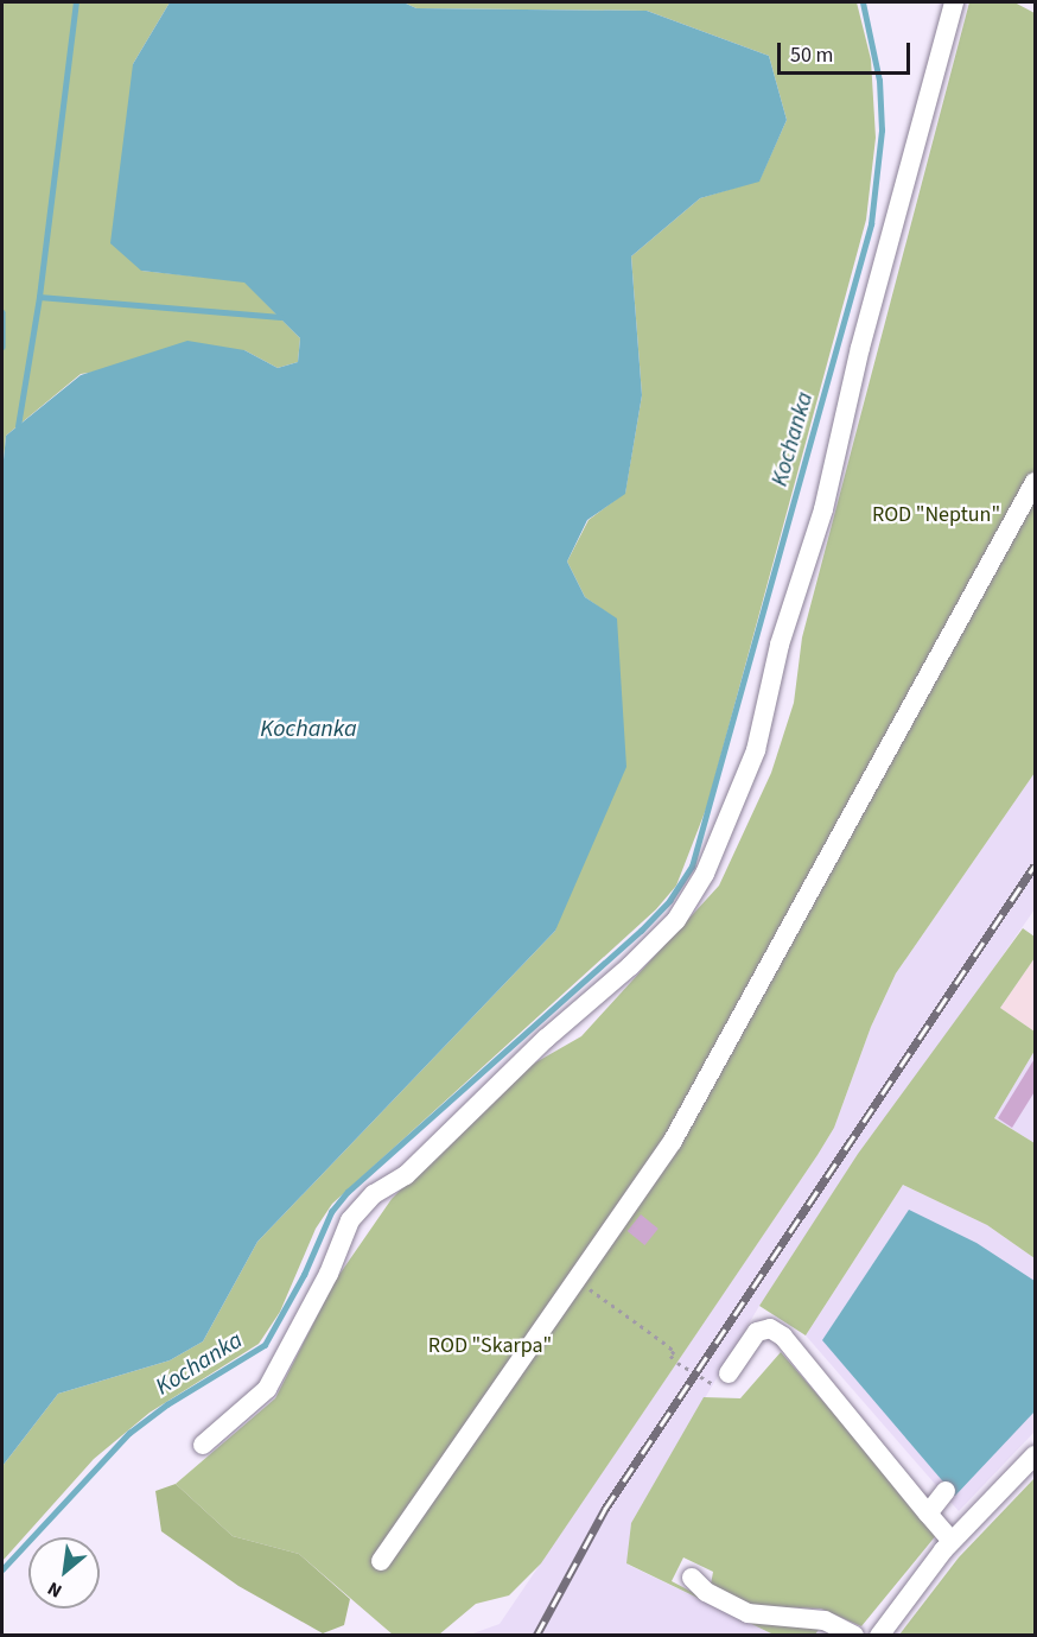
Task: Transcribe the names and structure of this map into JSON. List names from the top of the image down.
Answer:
{
  "water": ["Kochanka"],
  "parks": ["ROD \"Neptun\"", "ROD \"Skarpa\""],
  "scale_bar": "50 m",
  "north": "bottom left"
}
